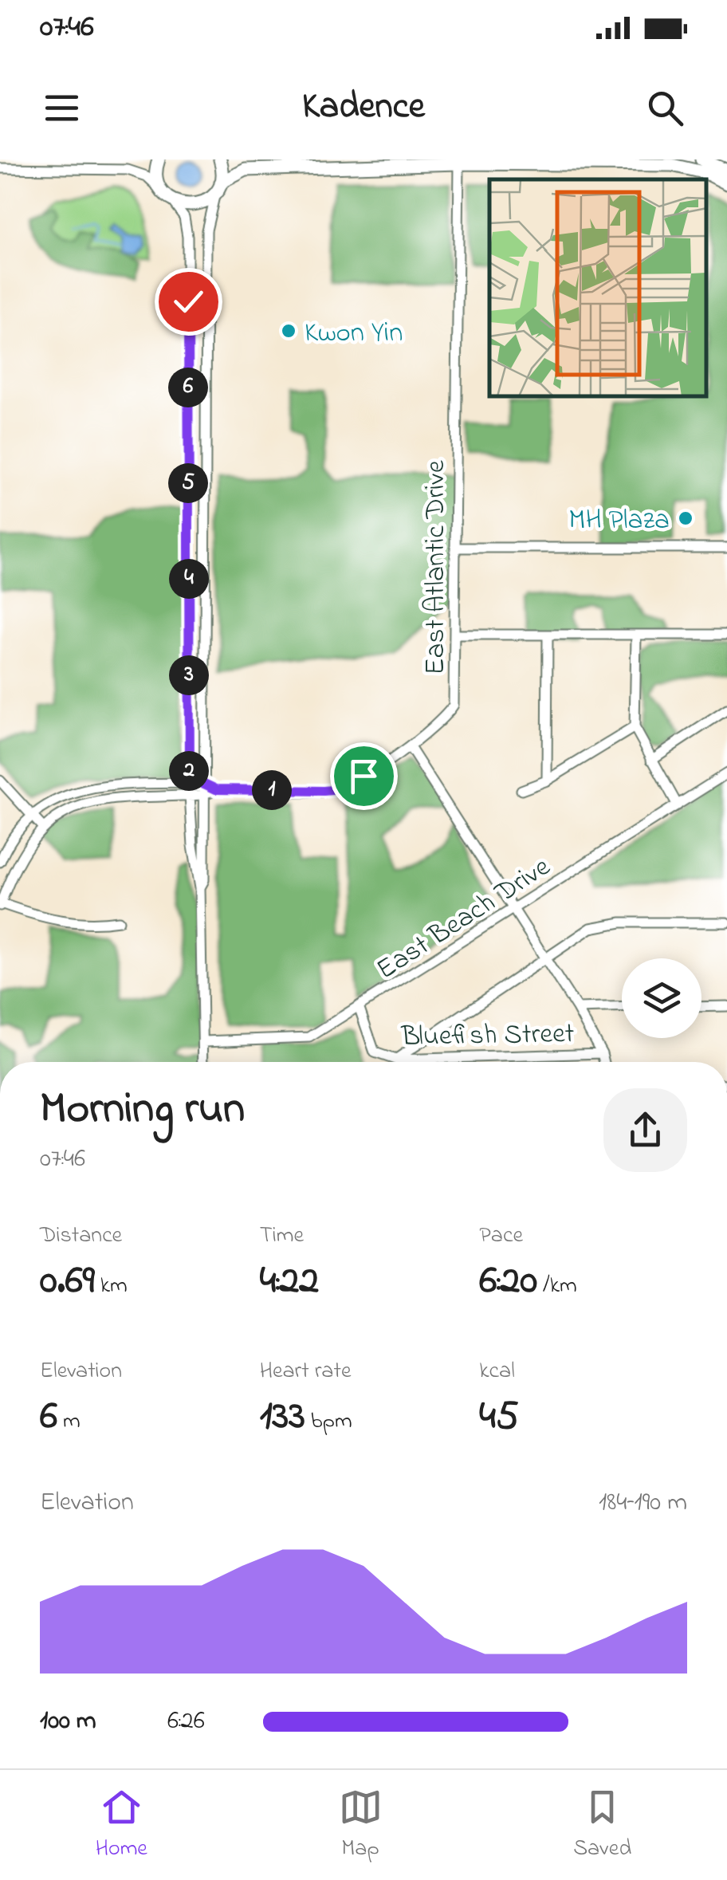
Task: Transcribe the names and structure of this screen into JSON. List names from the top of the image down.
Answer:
{
  "streets": {
    "street": ["East Atlantic Drive", "East Beach Drive", "Bluefish Street"]
  },
  "crossings": [
    ["East Beach Drive", "Bluefish Street"]
  ],
  "places": ["Kwon Yin", "MH Plaza"],
  "page": {
    "status": "07:46",
    "header": "Kadence",
    "pins": [
      "6",
      "5",
      "4",
      "3",
      "2",
      "1"
    ],
    "heading": ["Morning run", "07:46"],
    "stats": [
      ["Distance", "0.69 km"],
      ["Time", "4:22"],
      ["Pace", "6:20 /km"],
      ["Elevation", "6 m"],
      ["Heart rate", "133 bpm"],
      ["kcal", "45"]
    ],
    "chart": ["Elevation", "184–190 m"],
    "list": [
      {
        "name": "100 m",
        "note": "6:26"
      }
    ],
    "tabs": ["Home", "Map", "Saved"]
  }
}
